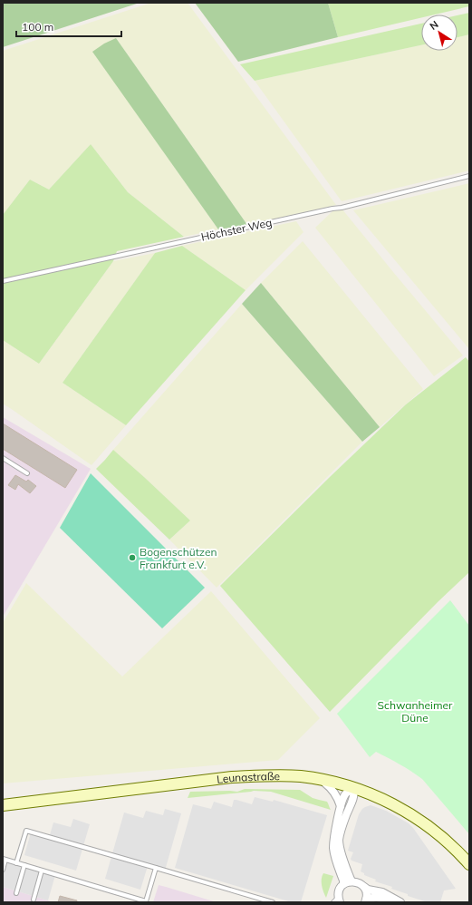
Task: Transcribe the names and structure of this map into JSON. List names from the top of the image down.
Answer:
{
  "streets": {
    "main road": ["Leunastraße"],
    "lane": ["Höchster Weg"]
  },
  "parks": ["Schwanheimer Düne"],
  "places": ["Bogenschützen Frankfurt e.V."],
  "scale_bar": "100 m",
  "north": "top left"
}
